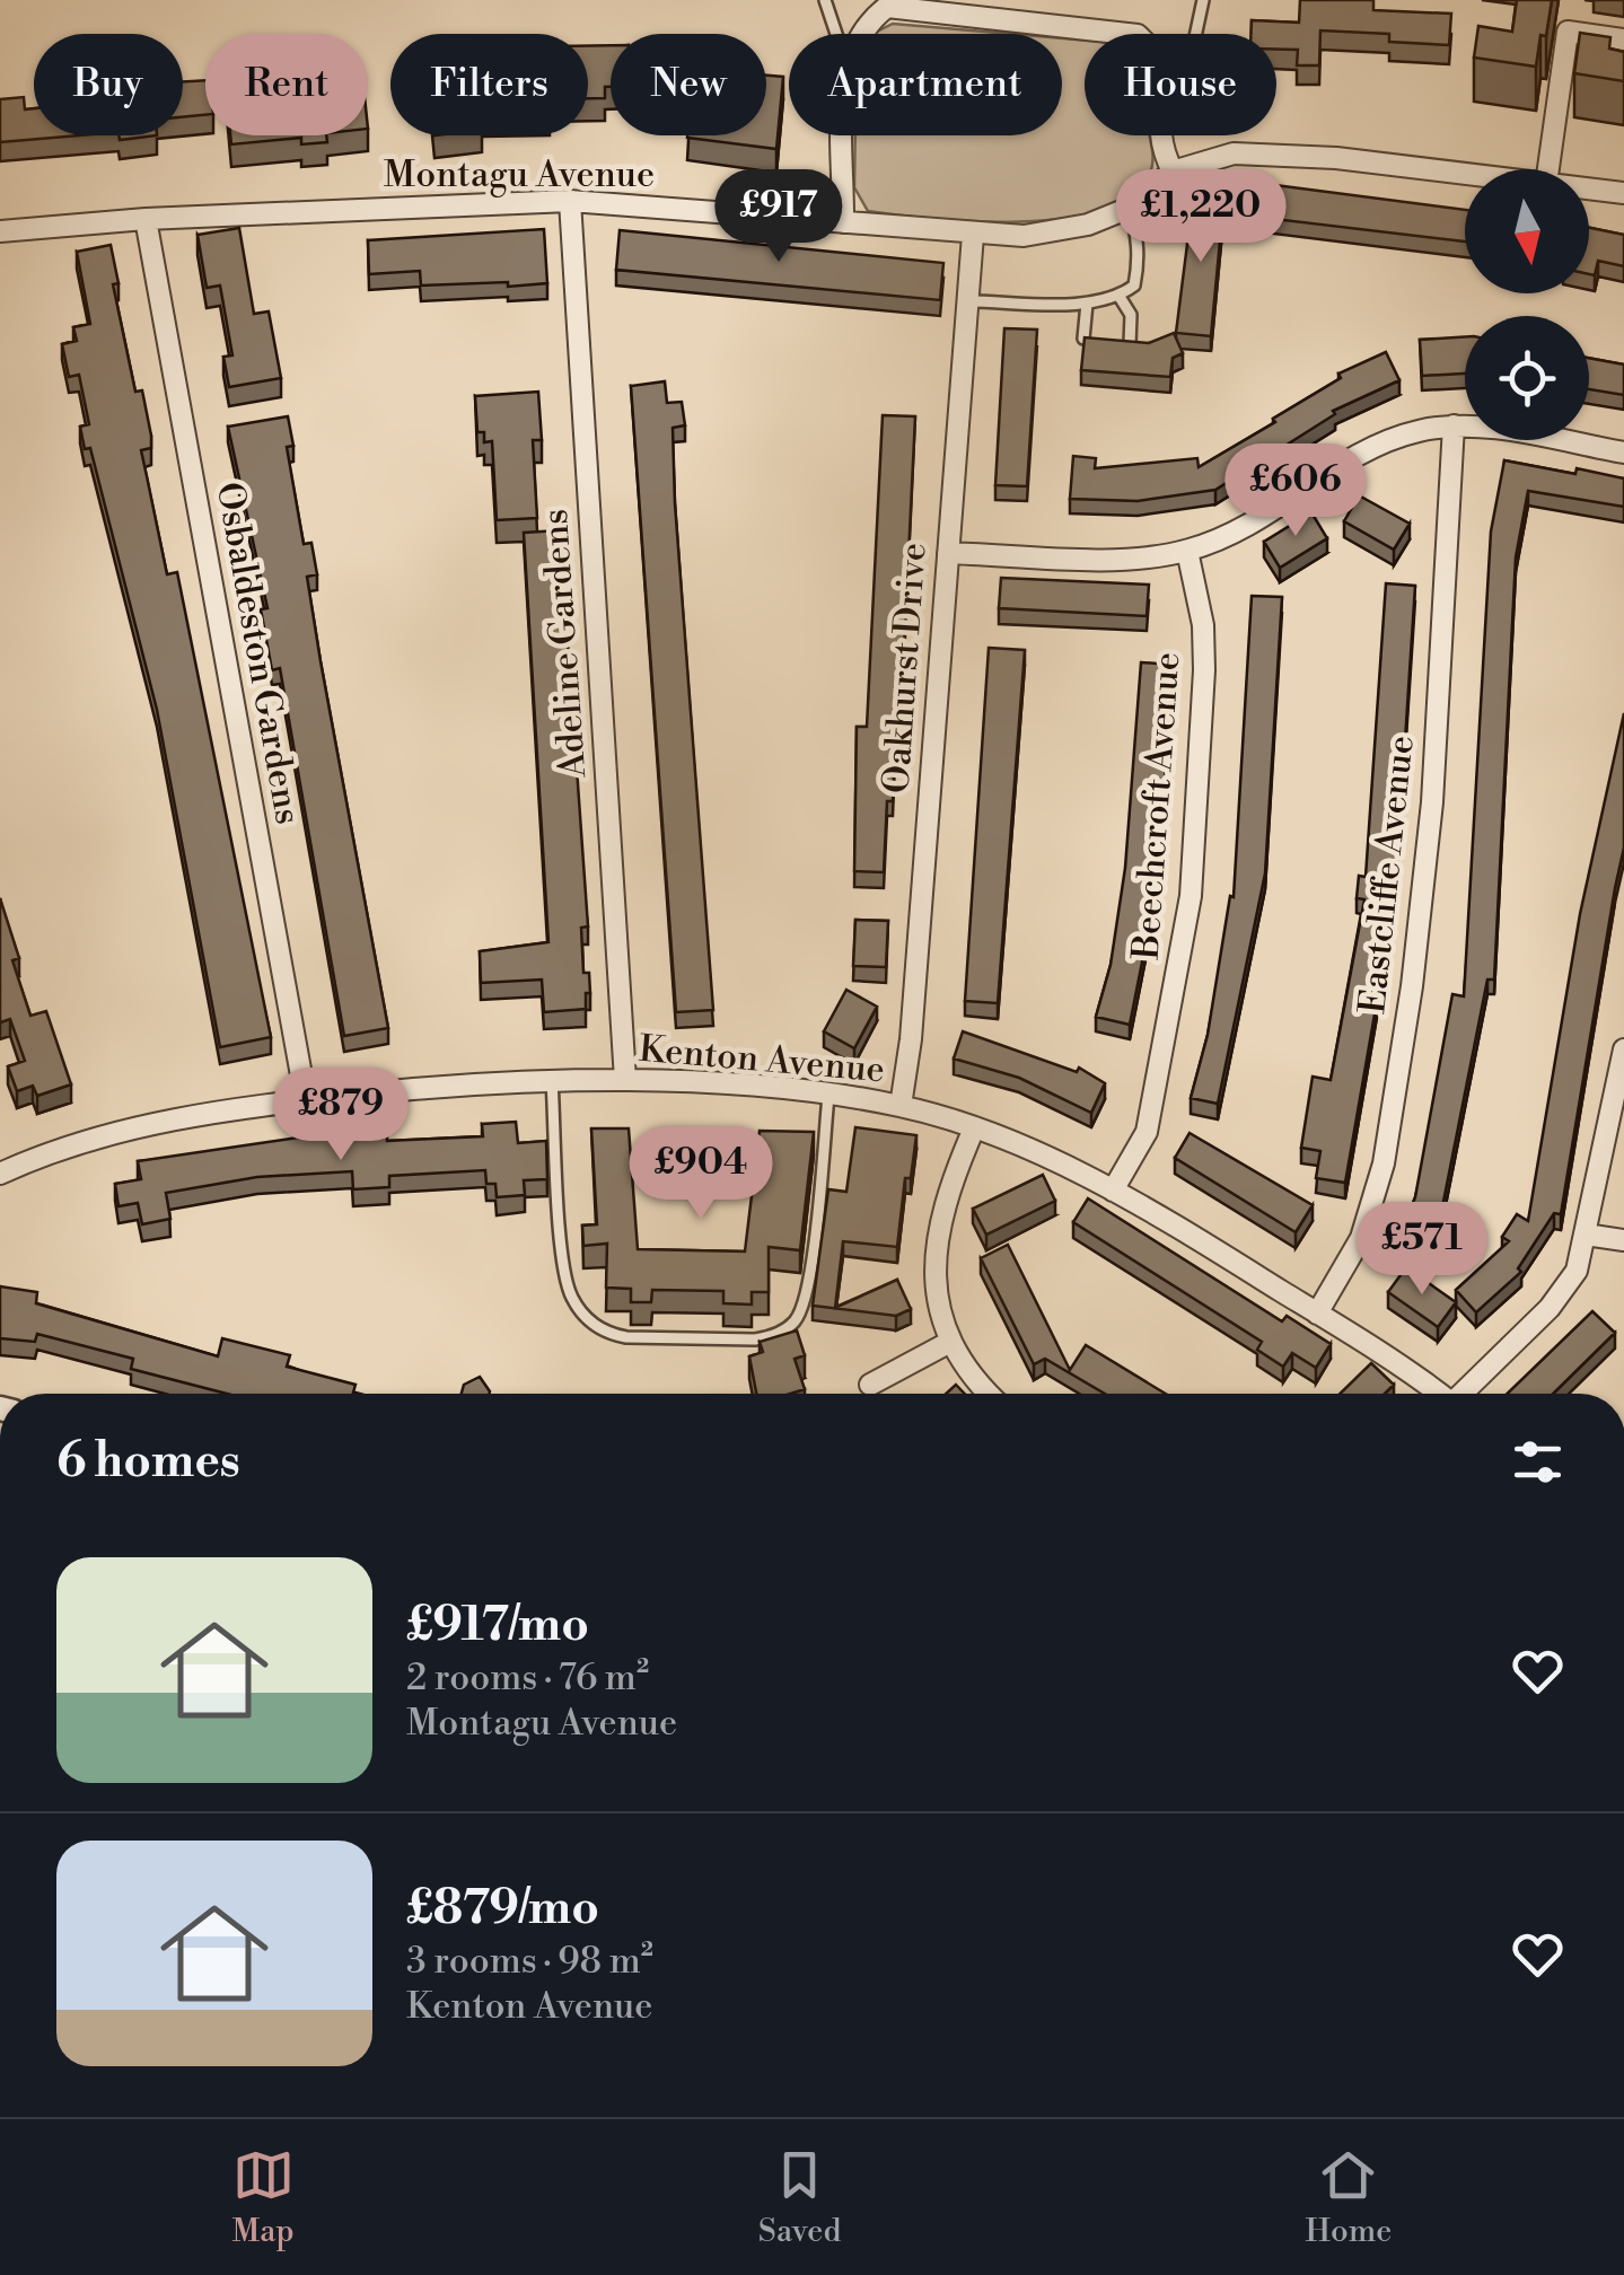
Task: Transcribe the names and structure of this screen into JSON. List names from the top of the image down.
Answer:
{
  "streets": {
    "street": [
      "Montagu Avenue",
      "Adeline Gardens",
      "Osbaldeston Gardens",
      "Oakhurst Drive",
      "Beechcroft Avenue",
      "Eastcliffe Avenue",
      "Kenton Avenue"
    ]
  },
  "crossings": [
    ["Montagu Avenue", "Adeline Gardens"],
    ["Montagu Avenue", "Osbaldeston Gardens"],
    ["Montagu Avenue", "Oakhurst Drive"],
    ["Adeline Gardens", "Kenton Avenue"],
    ["Osbaldeston Gardens", "Kenton Avenue"],
    ["Oakhurst Drive", "Kenton Avenue"],
    ["Beechcroft Avenue", "Kenton Avenue"],
    ["Eastcliffe Avenue", "Kenton Avenue"]
  ],
  "north": "bottom",
  "page": {
    "chip": [
      "Buy",
      "Rent",
      "Filters",
      "New",
      "Apartment",
      "House"
    ],
    "price": [
      "£917",
      "£1,220",
      "£606",
      "£879",
      "£904",
      "£571"
    ],
    "heading": "6 homes",
    "list": [
      {
        "name": "£917/mo",
        "note": "2 rooms · 76 m² · Montagu Avenue"
      },
      {
        "name": "£879/mo",
        "note": "3 rooms · 98 m² · Kenton Avenue"
      }
    ],
    "tabs": ["Map", "Saved", "Home"]
  }
}
